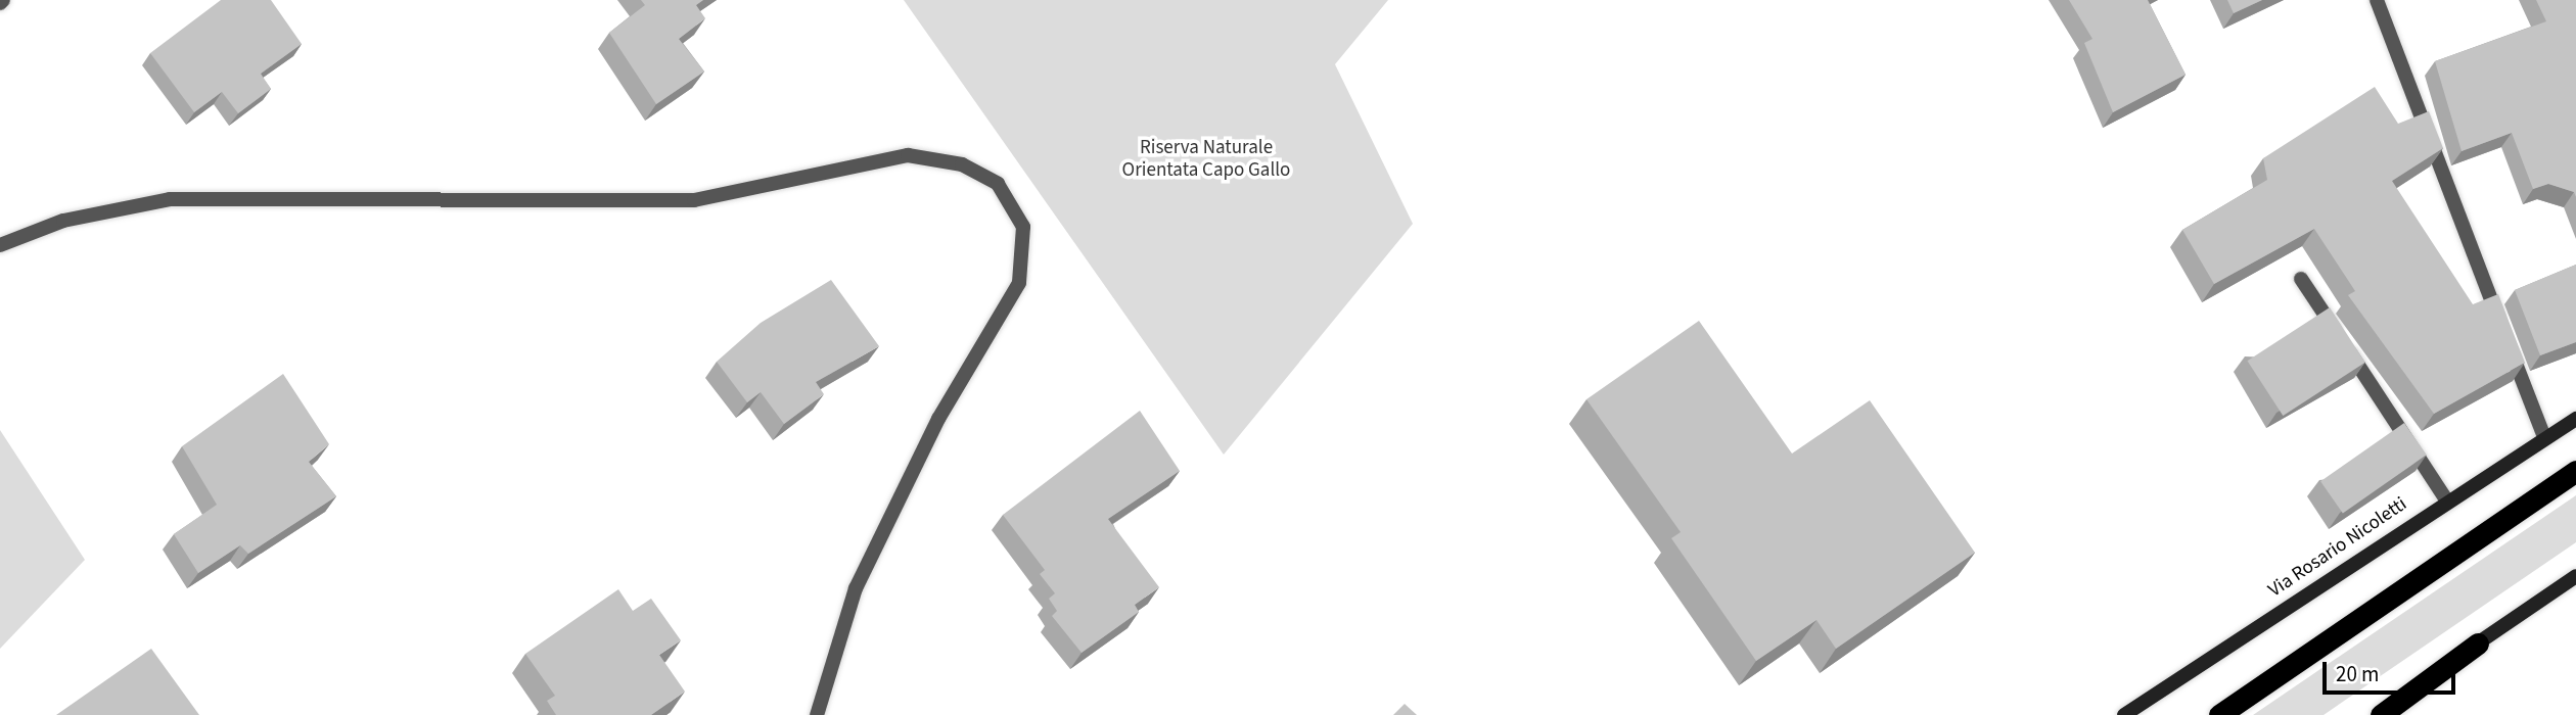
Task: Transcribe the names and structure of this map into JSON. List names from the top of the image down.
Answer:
{
  "streets": {
    "main road": ["Via Rosario Nicoletti"]
  },
  "parks": ["Riserva Naturale Orientata Capo Gallo"],
  "scale_bar": "20 m"
}
